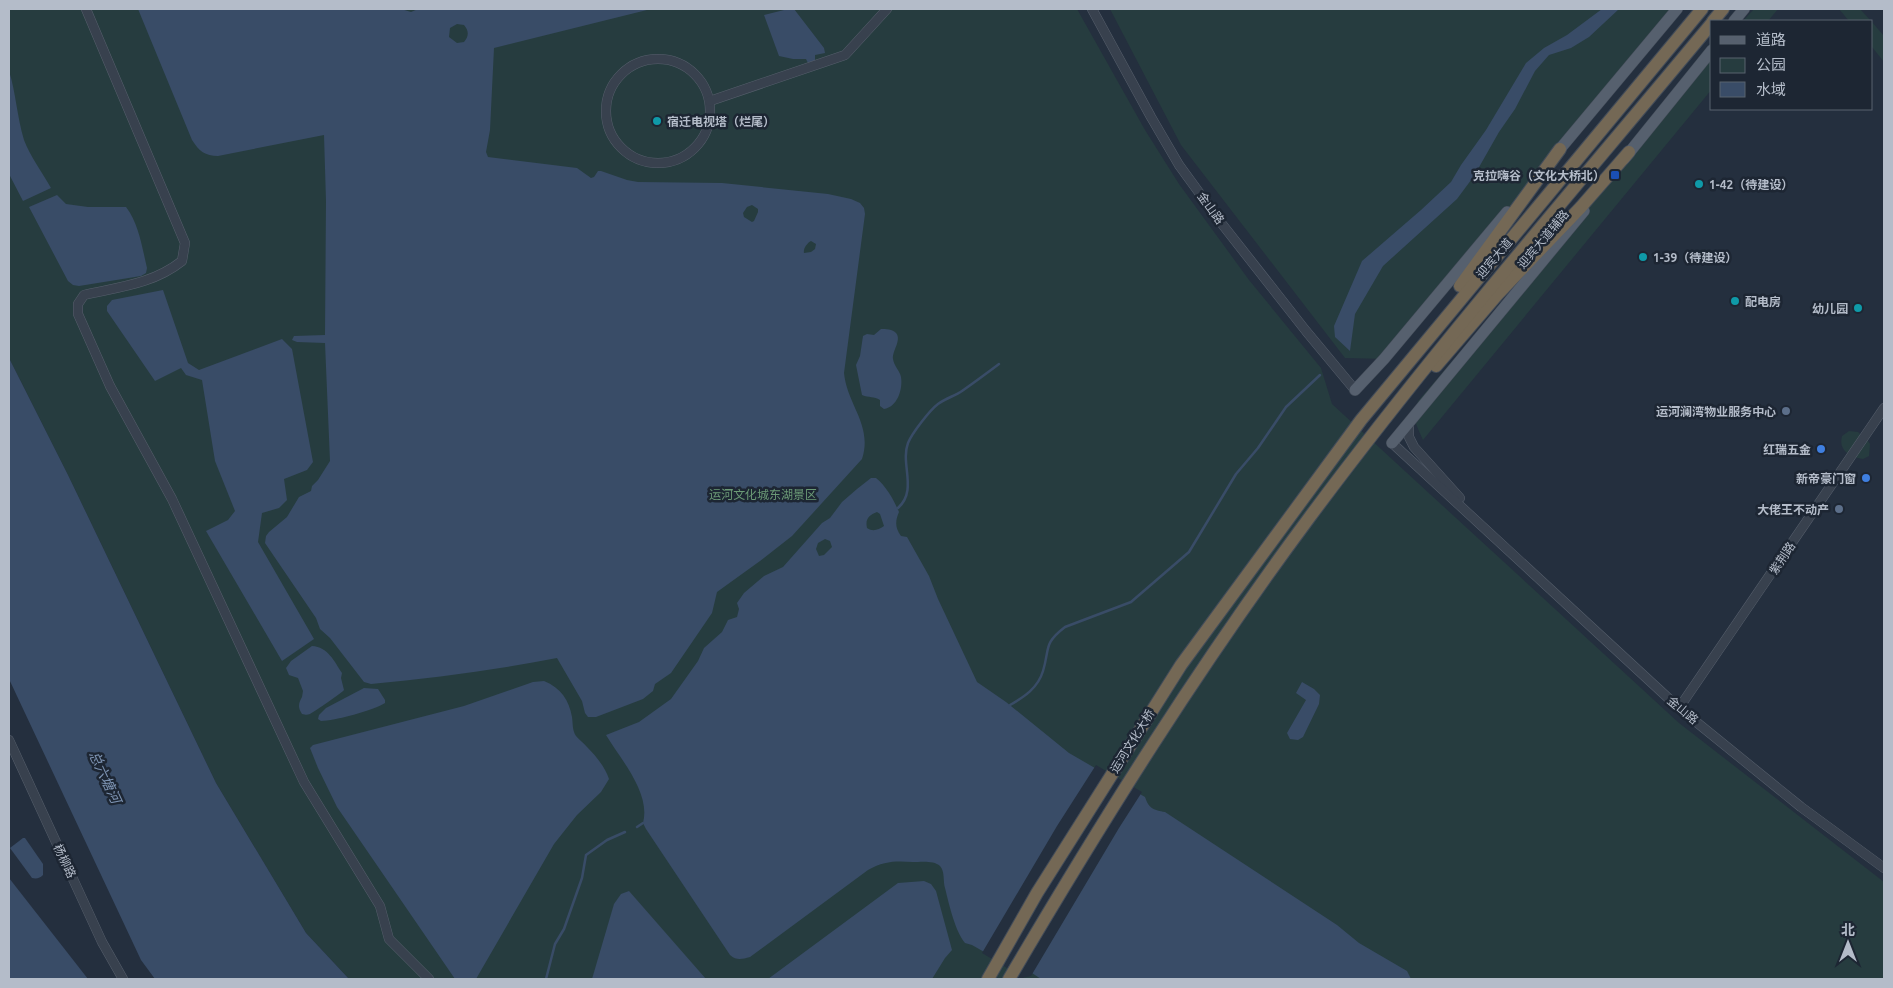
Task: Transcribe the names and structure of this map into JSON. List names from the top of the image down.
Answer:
{
  "streets": {
    "highway": ["迎宾大道", "运河文化大桥"],
    "main road": ["迎宾大道辅路"],
    "street": ["金山路", "紫荆路", "杨柳路"]
  },
  "crossings": [
    ["金山路", "迎宾大道辅路"],
    ["金山路", "紫荆路"],
    ["迎宾大道", "运河文化大桥"]
  ],
  "water": ["总六塘河"],
  "parks": ["运河文化城东湖景区"],
  "places": {
    "other": [
      "宿迁电视塔（烂尾）",
      "1-42（待建设）",
      "1-39（待建设）",
      "配电房",
      "幼儿园",
      "运河澜湾物业服务中心",
      "红瑞五金",
      "新帝豪门窗",
      "大佬王不动产"
    ],
    "transit": ["克拉嗨谷（文化大桥北）"]
  },
  "legend": ["道路", "公园", "水域"],
  "north": "top"
}
